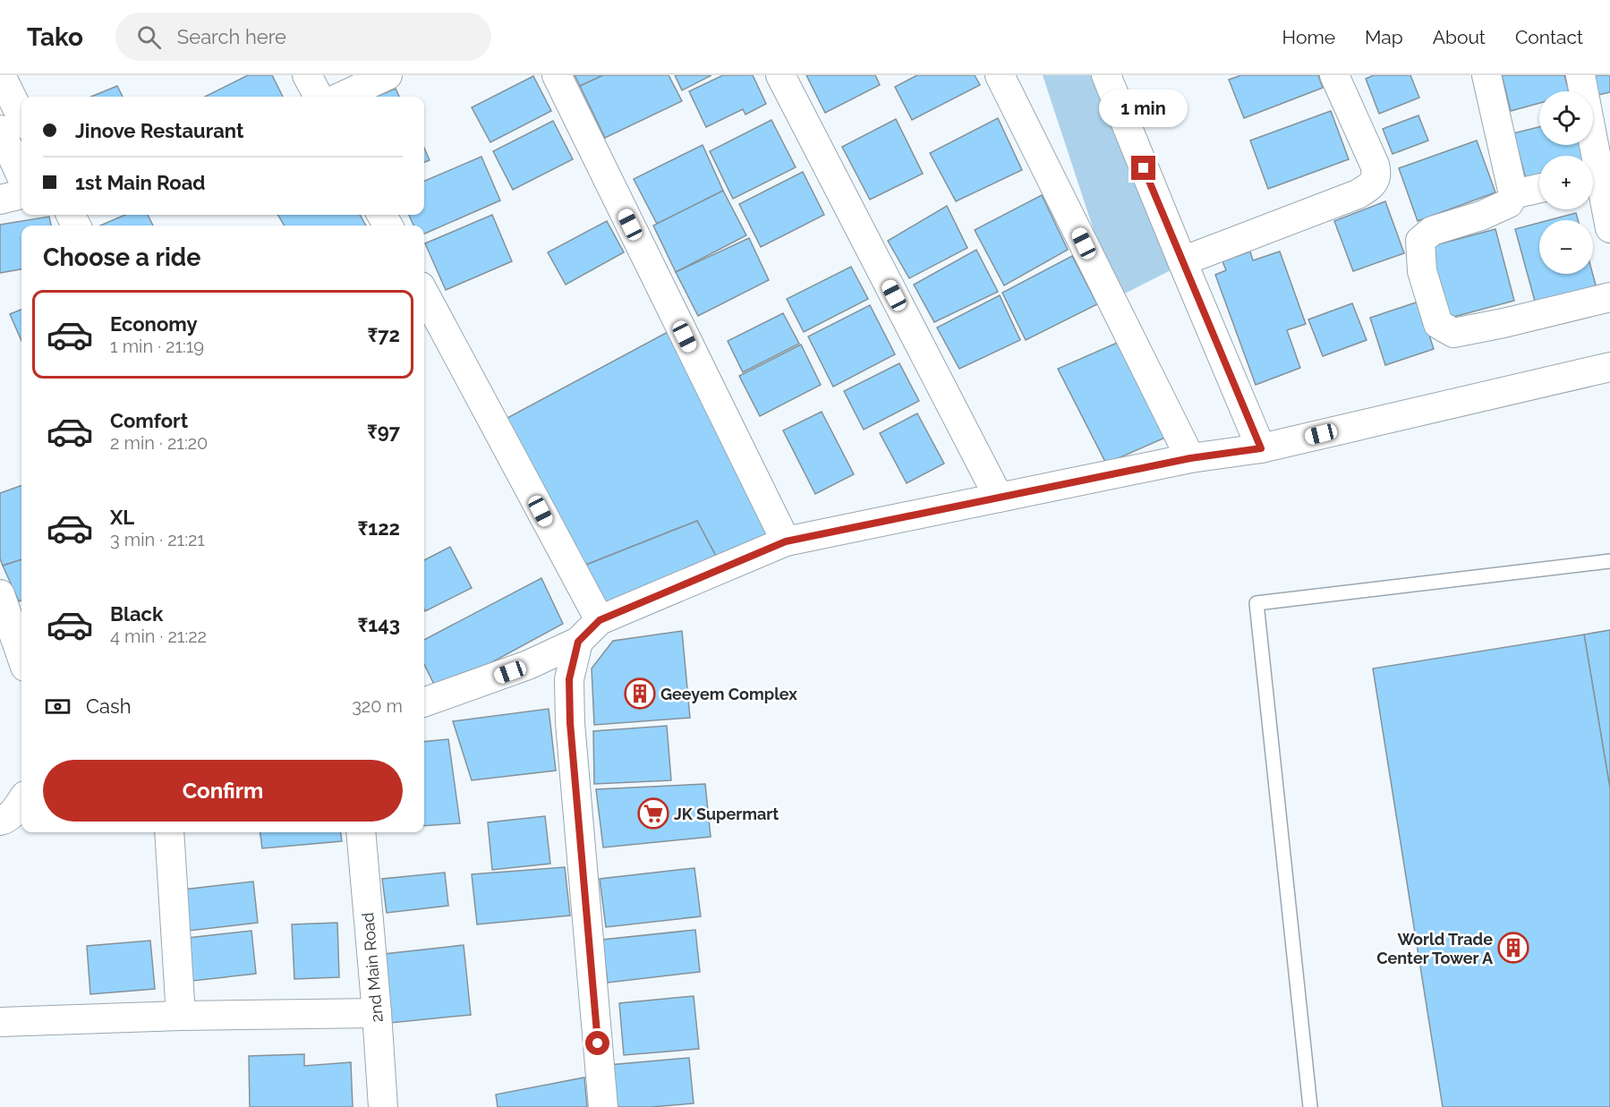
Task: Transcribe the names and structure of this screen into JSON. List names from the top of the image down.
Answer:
{
  "streets": {
    "street": ["2nd Main Road"]
  },
  "places": {
    "building": ["Geeyem Complex", "World Trade Center Tower A"],
    "supermarket": ["JK Supermart"]
  },
  "page": {
    "header": "Tako",
    "search": "Search here",
    "nav": [
      "Home",
      "Map",
      "About",
      "Contact"
    ],
    "bubble": "1 min",
    "map_buttons": ["+", "−"],
    "banner": ["Jinove Restaurant", "1st Main Road"],
    "heading": "Choose a ride",
    "list": [
      {
        "name": "Economy",
        "note": "1 min · 21:19",
        "value": "₹72"
      },
      {
        "name": "Comfort",
        "note": "2 min · 21:20",
        "value": "₹97"
      },
      {
        "name": "XL",
        "note": "3 min · 21:21",
        "value": "₹122"
      },
      {
        "name": "Black",
        "note": "4 min · 21:22",
        "value": "₹143"
      }
    ],
    "pay": ["Cash", "320 m"],
    "buttons": "Confirm"
  }
}
